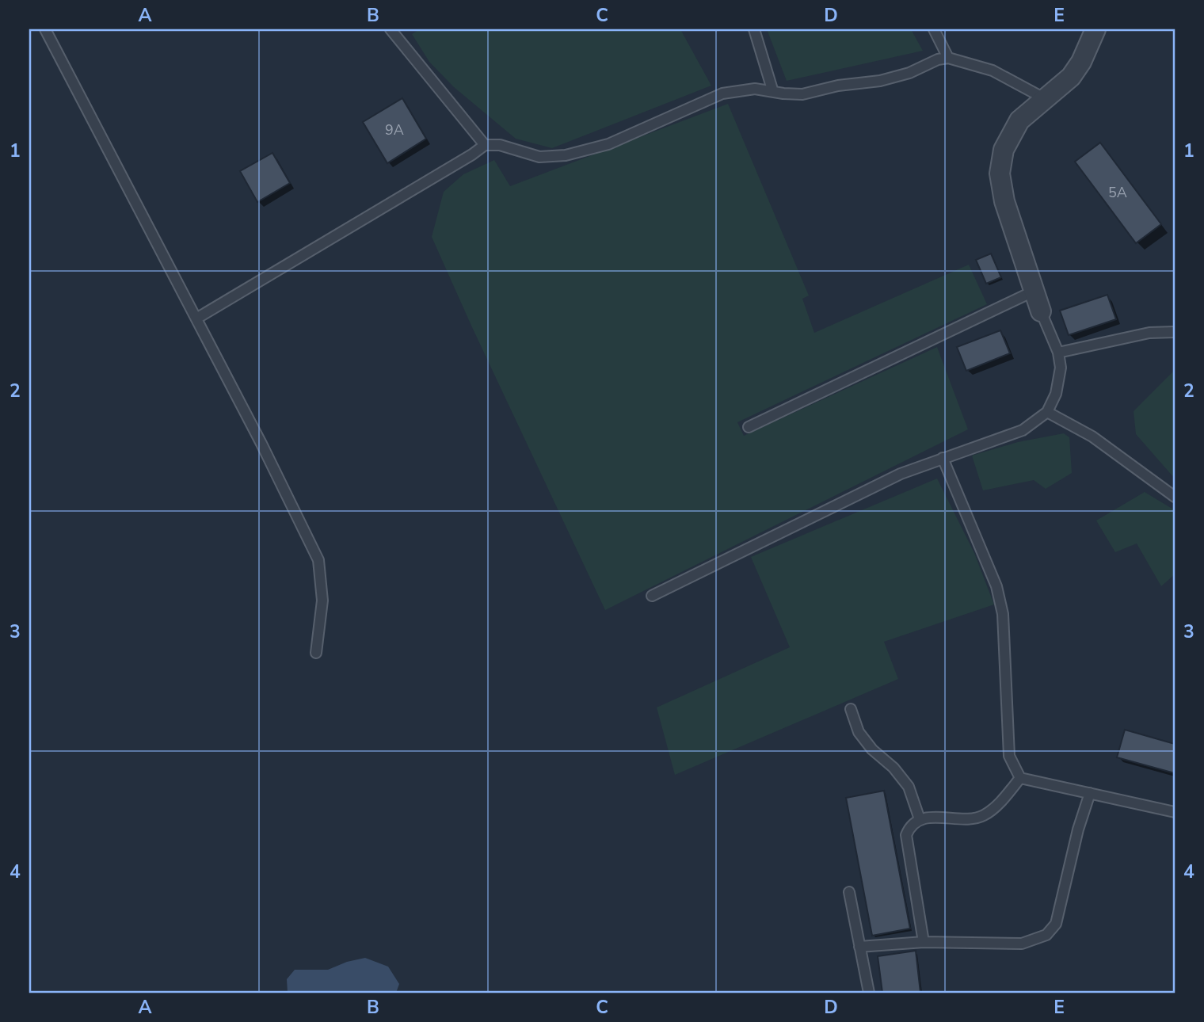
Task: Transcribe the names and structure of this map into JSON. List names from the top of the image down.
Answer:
{
  "house_numbers": ["9А", "5А"],
  "grid": {
    "columns": [
      "A",
      "B",
      "C",
      "D",
      "E"
    ],
    "rows": [
      "1",
      "2",
      "3",
      "4"
    ]
  }
}
